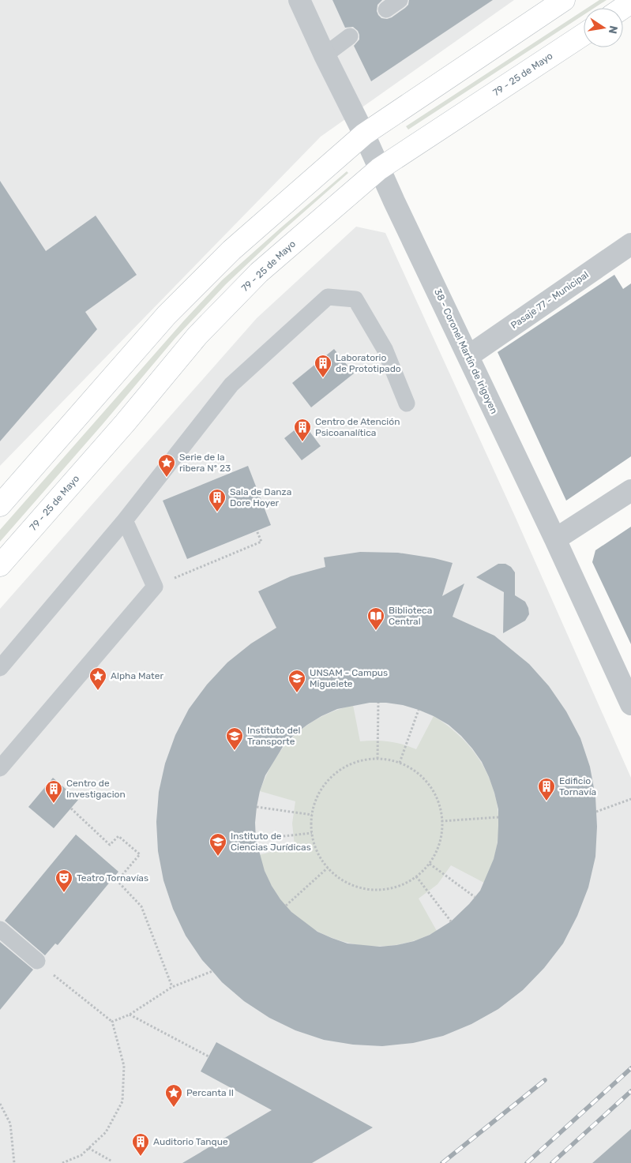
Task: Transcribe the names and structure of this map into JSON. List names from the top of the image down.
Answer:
{
  "streets": {
    "main road": ["79 - 25 de Mayo"],
    "street": ["Pasaje 77 - Municipal", "38 - Coronel Martín de Irigoyen"]
  },
  "crossings": [
    ["79 - 25 de Mayo", "38 - Coronel Martín de Irigoyen"],
    ["Pasaje 77 - Municipal", "38 - Coronel Martín de Irigoyen"]
  ],
  "places": {
    "building": [
      "Laboratorio de Prototipado",
      "Centro de Atención Psicoanalítica",
      "Sala de Danza Dore Hoyer",
      "Edificio Tornavía",
      "Centro de Investigacion",
      "Auditorio Tanque"
    ],
    "place": ["Serie de la ribera Nº 23", "Alpha Mater", "Percanta II"],
    "library": ["Biblioteca Central"],
    "school or university": ["UNSAM - Campus Miguelete", "Instituto del Transporte", "Instituto de Ciencias Jurídicas"],
    "theatre": ["Teatro Tornavías"]
  },
  "north": "right"
}
